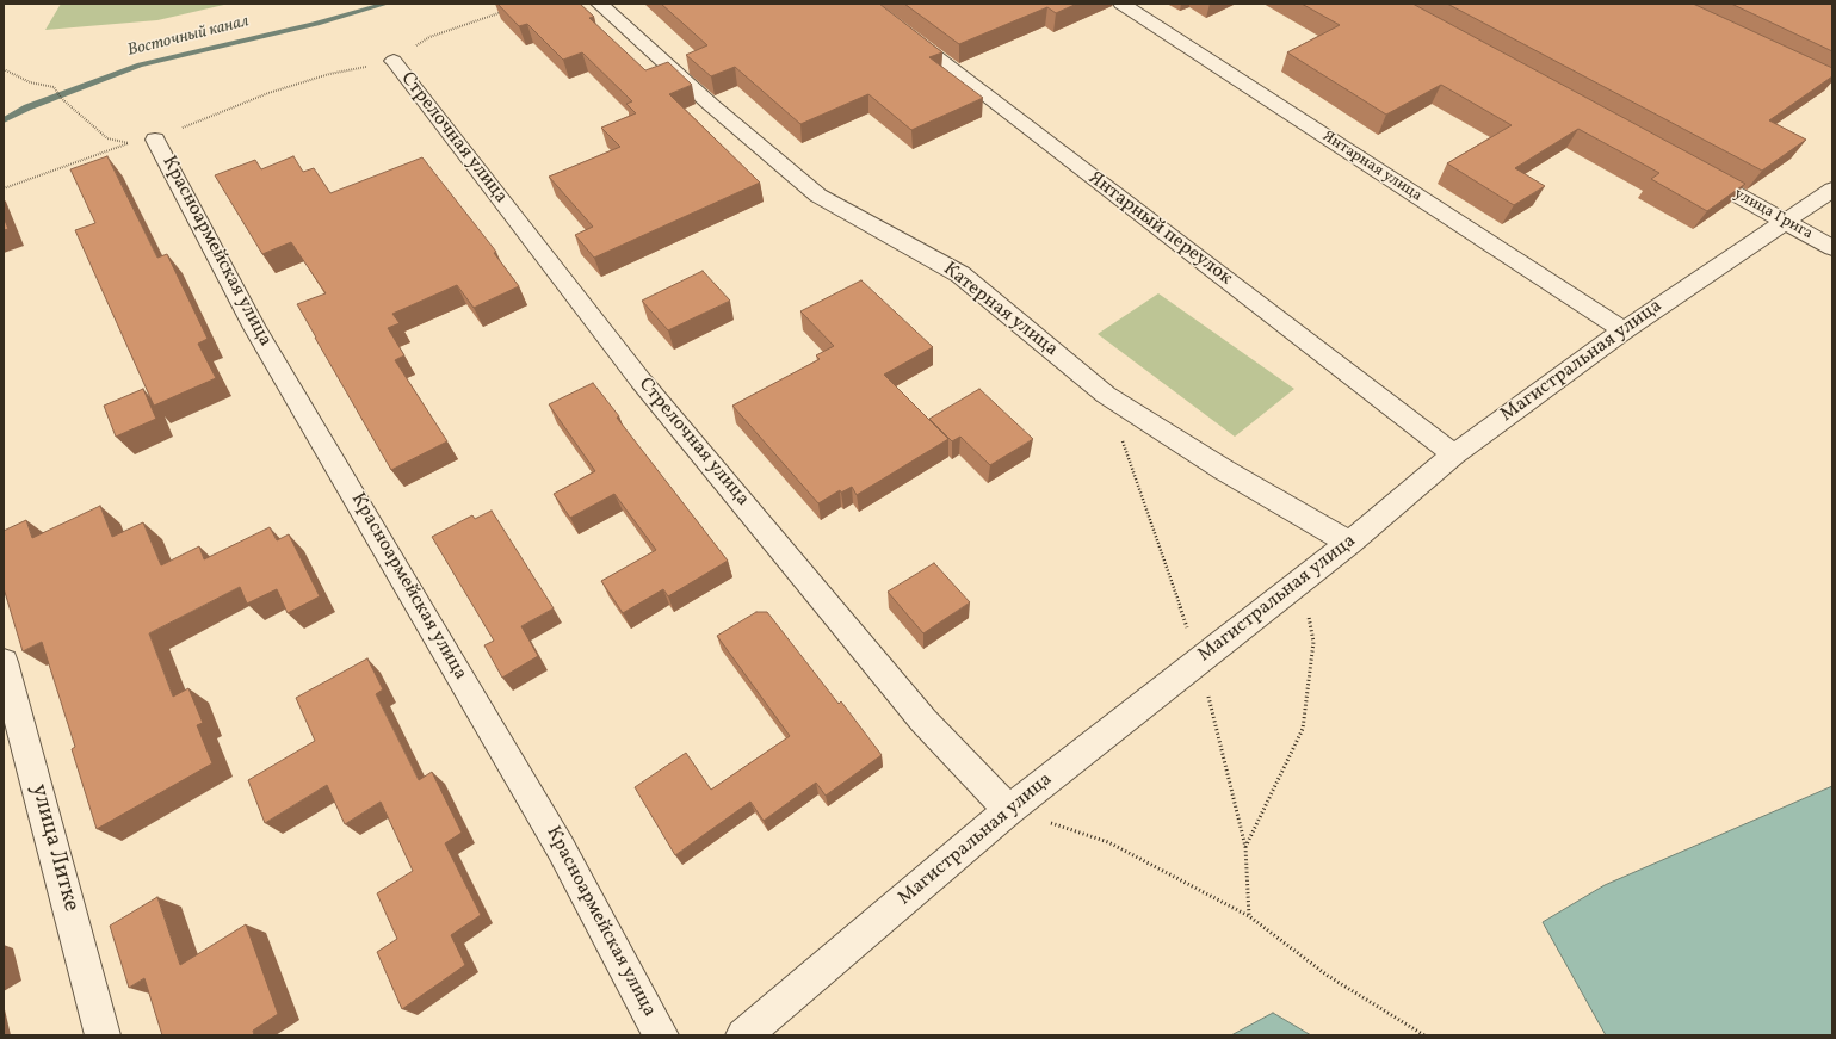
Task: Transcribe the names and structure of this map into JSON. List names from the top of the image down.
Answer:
{
  "streets": {
    "street": [
      "Стрелочная улица",
      "Янтарная улица",
      "улица Грига",
      "Янтарный переулок",
      "Красноармейская улица",
      "Катерная улица",
      "Магистральная улица",
      "улица Литке"
    ]
  },
  "crossings": [
    ["Стрелочная улица", "Магистральная улица"],
    ["Янтарная улица", "Магистральная улица"],
    ["улица Грига", "Магистральная улица"],
    ["Янтарный переулок", "Магистральная улица"],
    ["Катерная улица", "Магистральная улица"]
  ],
  "water": ["Восточный канал"]
}
